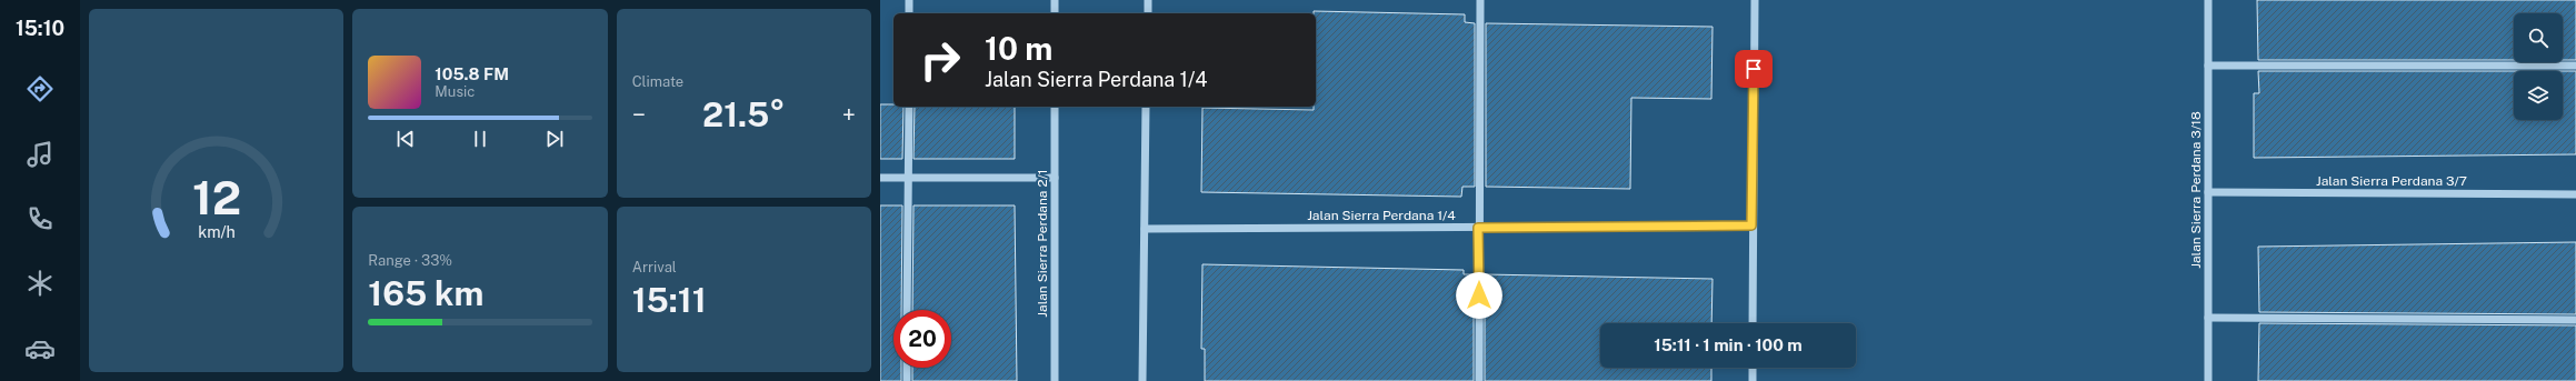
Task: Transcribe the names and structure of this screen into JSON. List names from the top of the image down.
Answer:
{
  "streets": {
    "street": [
      "Jalan Sierra Perdana 3/7",
      "Jalan Sierra Perdana 3/18",
      "Jalan Sierra Perdana 1/4",
      "Jalan Sierra Perdana 2/1"
    ]
  },
  "crossings": [
    ["Jalan Sierra Perdana 3/7", "Jalan Sierra Perdana 3/18"]
  ],
  "page": {
    "tabs": "15:10",
    "tile": [
      "Climate",
      ["Range · 33%", "165 km"],
      ["Arrival", "15:11"]
    ],
    "turn": ["10 m", "Jalan Sierra Perdana 1/4"],
    "song": ["105.8 FM", "Music"],
    "heat": ["−", "21.5°", "+"],
    "limit": "20",
    "trip": "15:11 · 1 min · 100 m",
    "gauge": ["12", "km/h"]
  }
}
